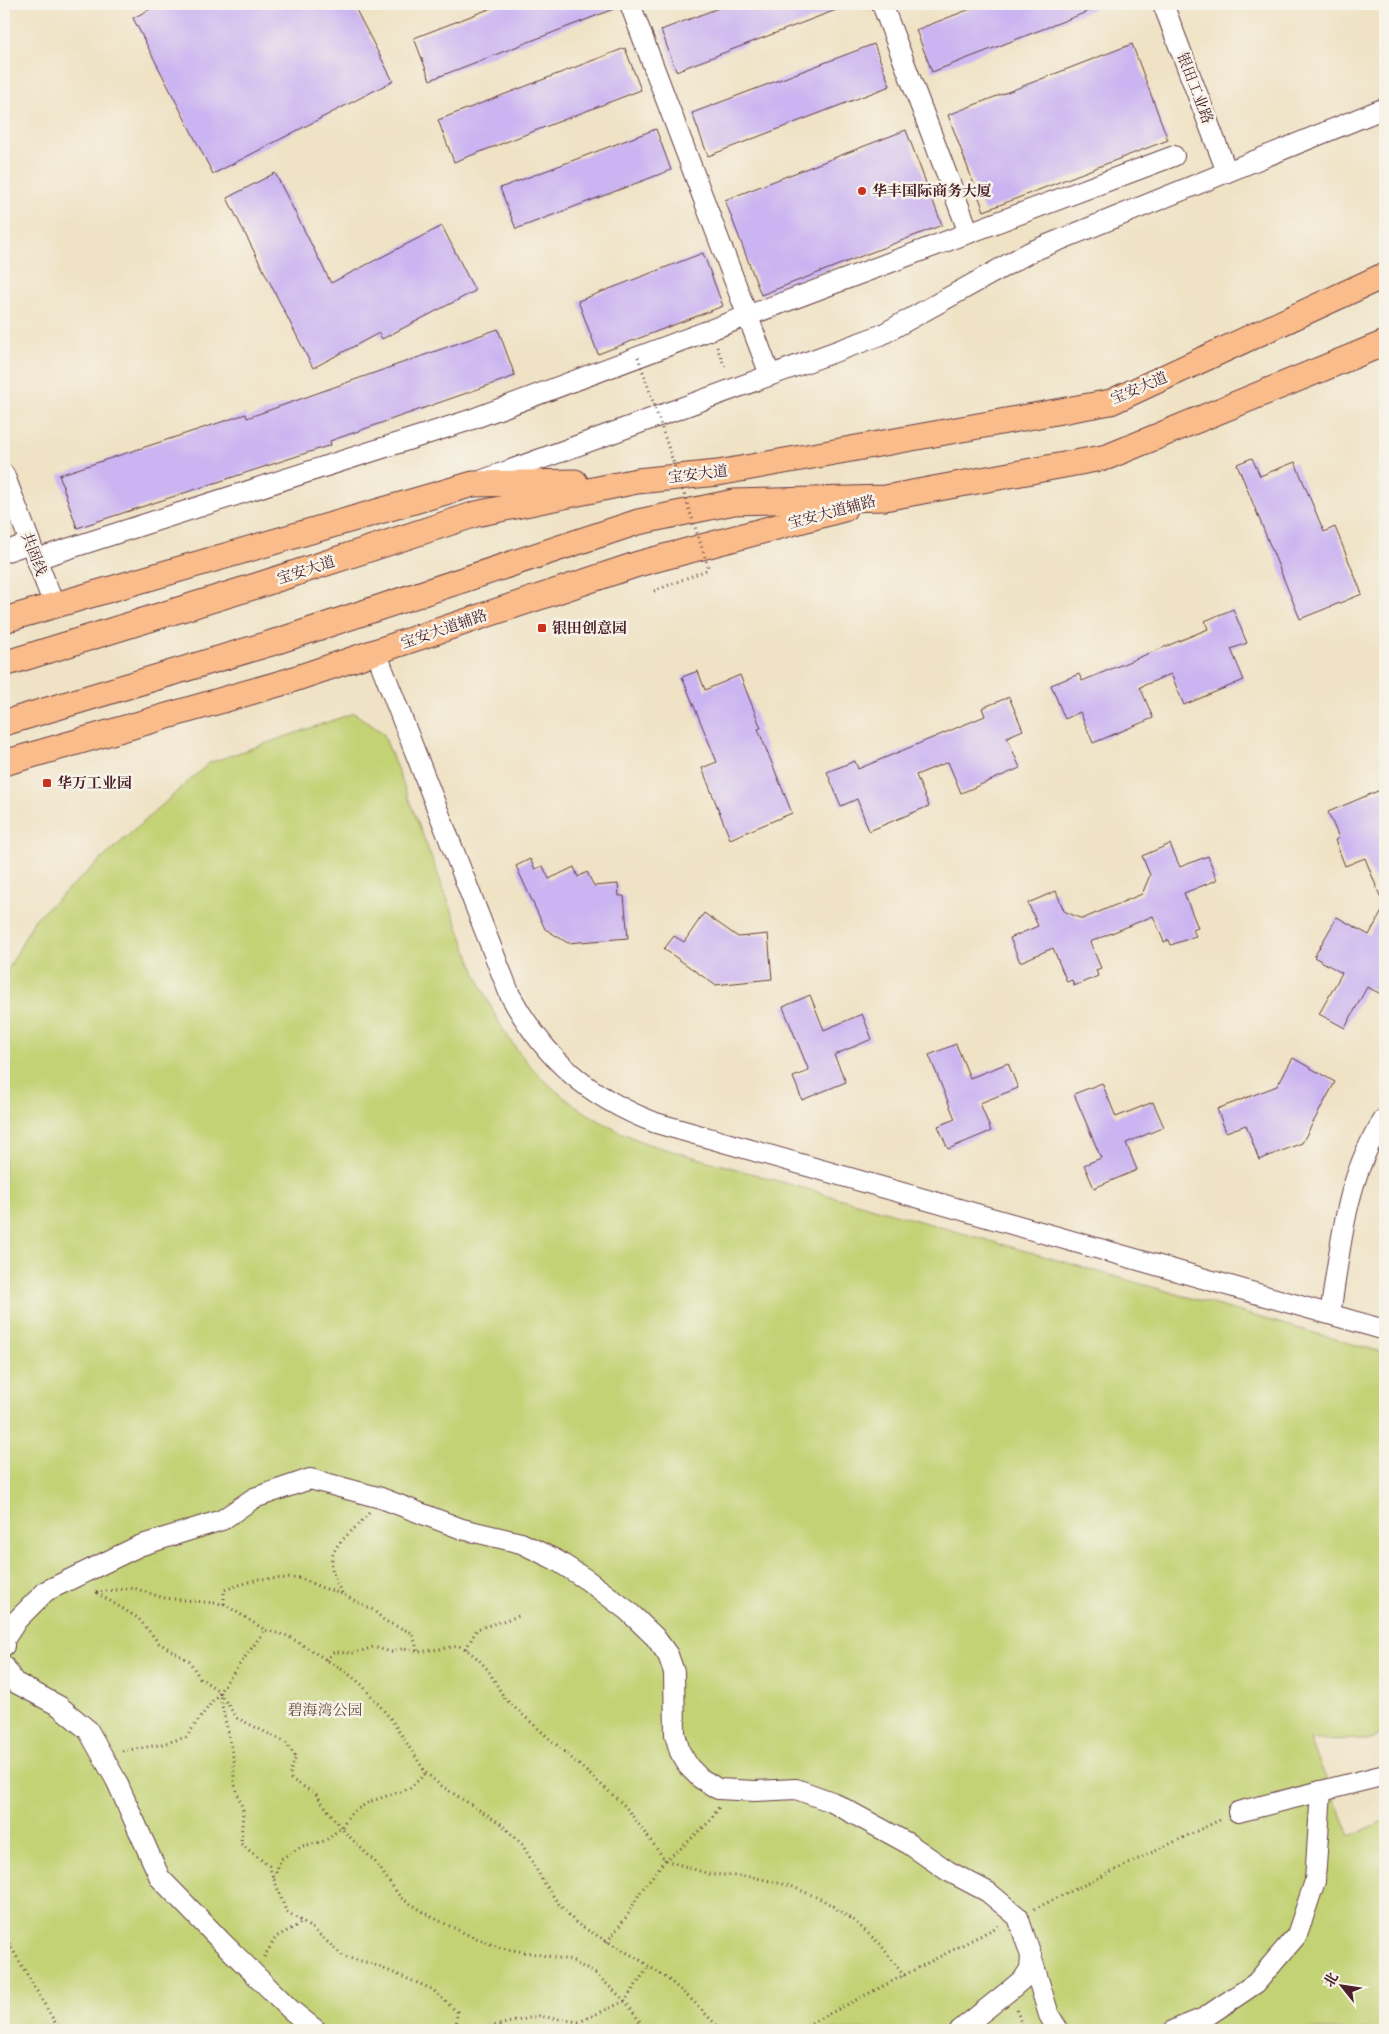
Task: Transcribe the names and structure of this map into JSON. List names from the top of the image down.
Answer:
{
  "streets": {
    "main road": ["宝安大道", "宝安大道辅路"],
    "street": ["银田工业路", "共固线"]
  },
  "parks": ["碧海湾公园"],
  "places": {
    "other": ["华丰国际商务大厦"],
    "transit": ["银田创意园", "华万工业园"]
  },
  "north": "top left"
}
